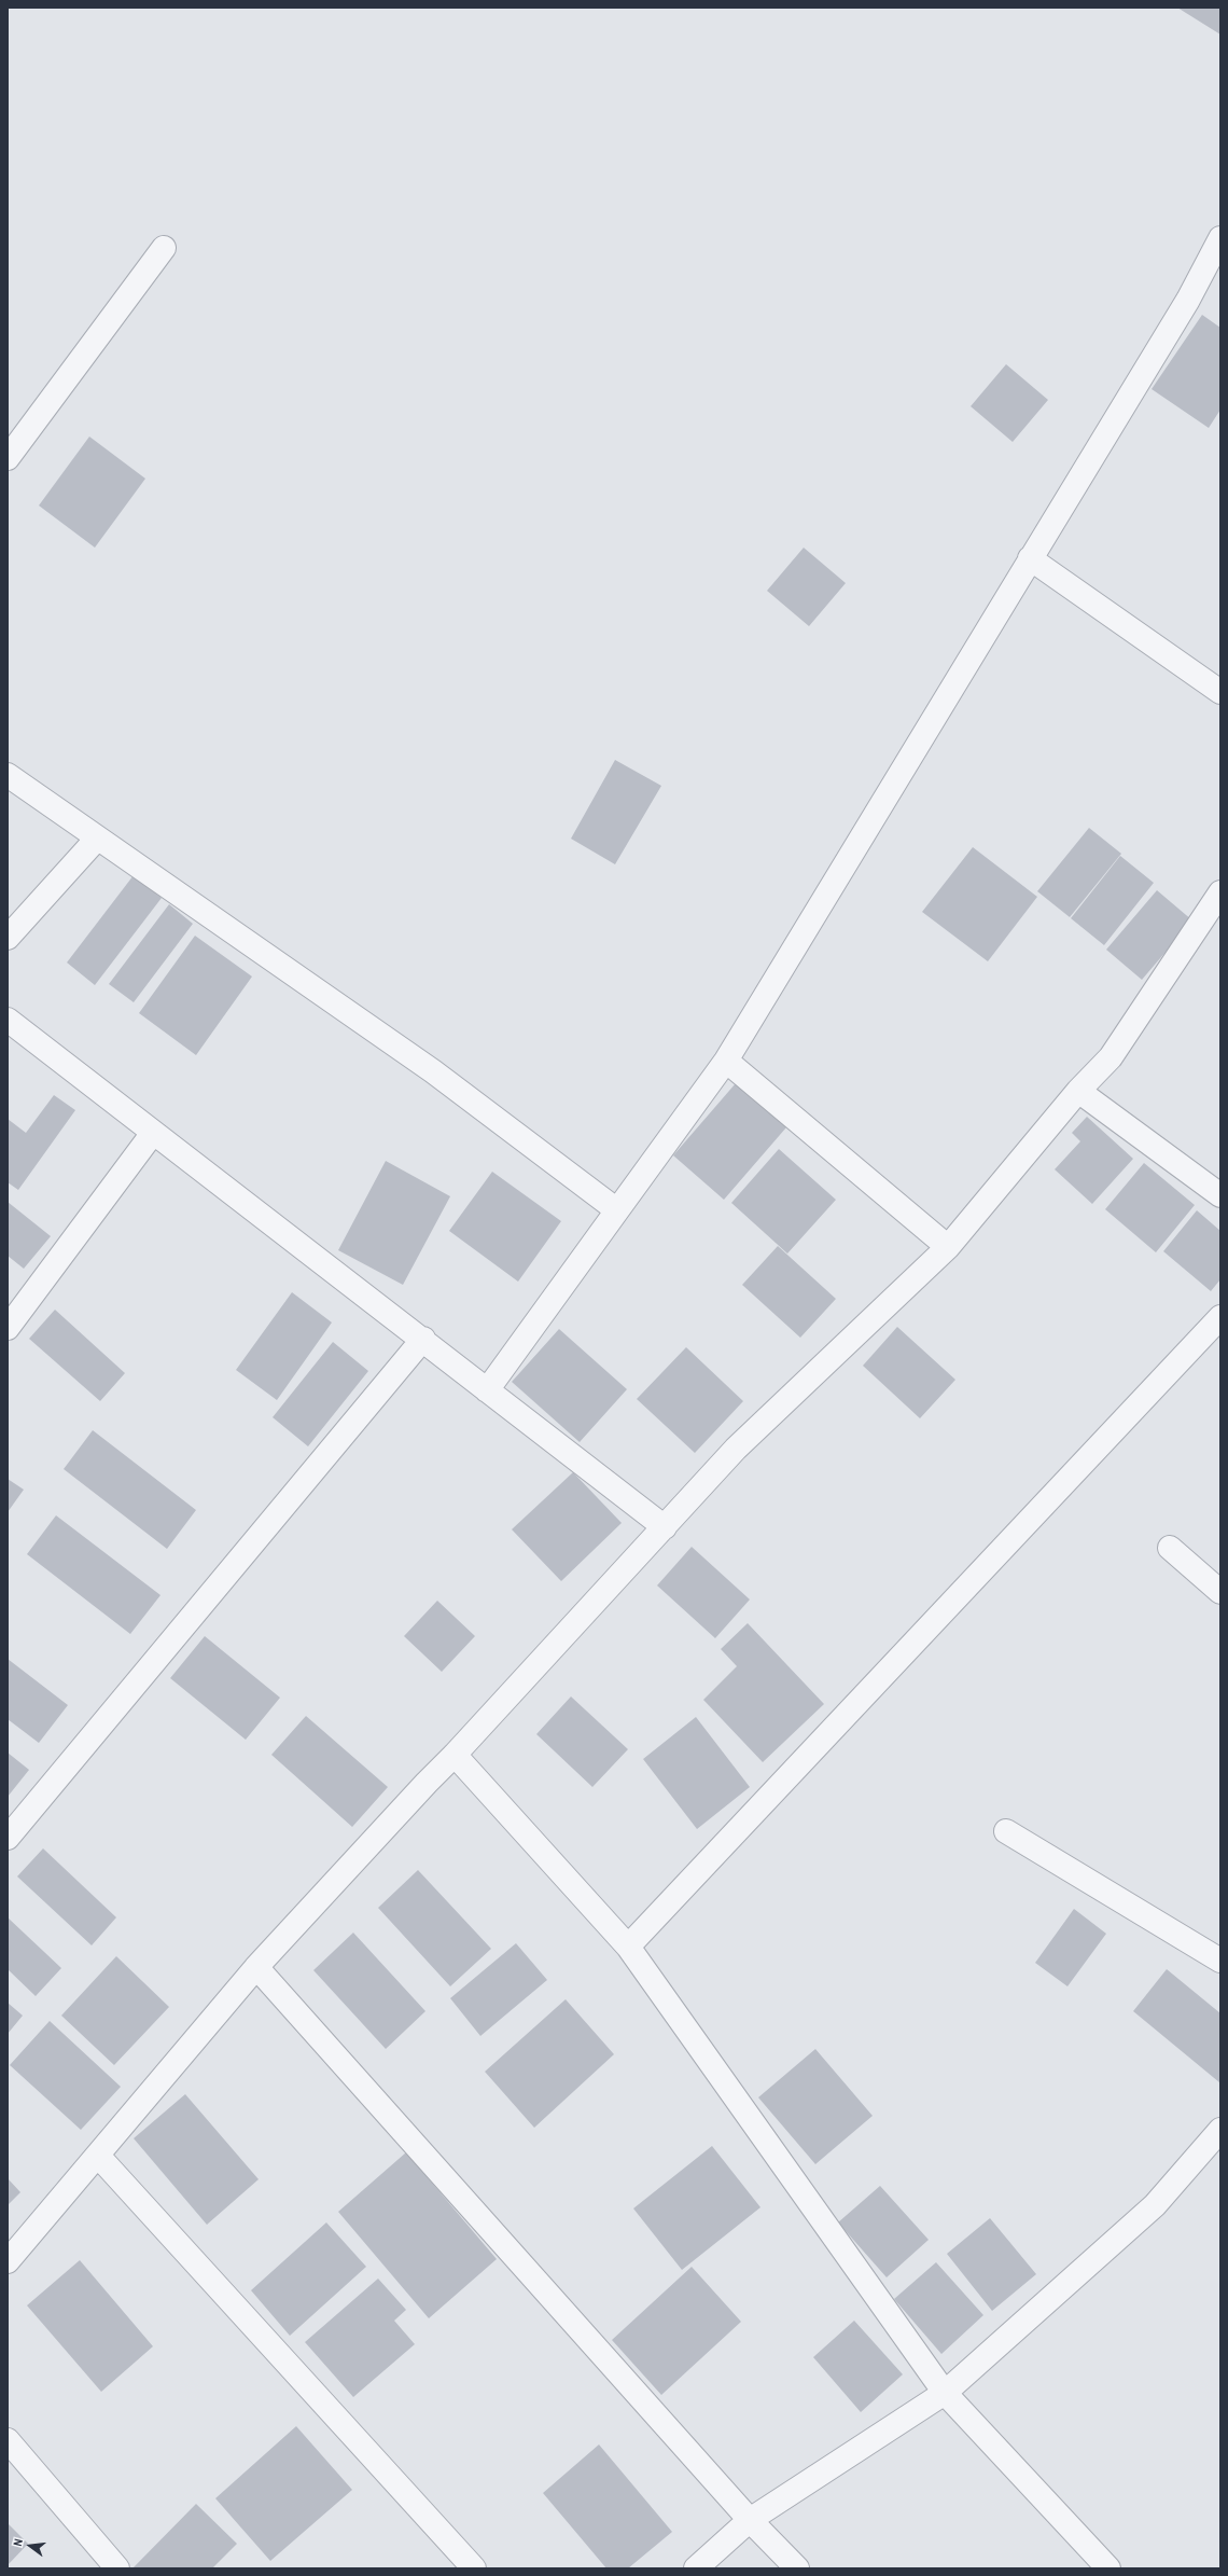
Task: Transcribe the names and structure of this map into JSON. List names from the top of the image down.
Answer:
{
  "north": "left"
}
